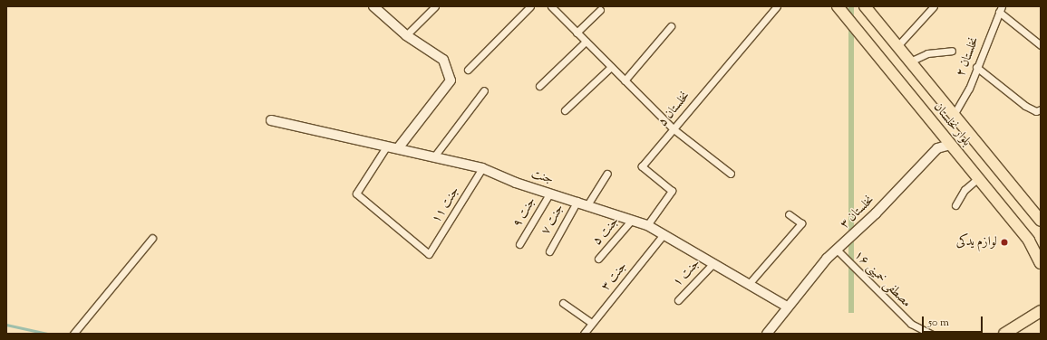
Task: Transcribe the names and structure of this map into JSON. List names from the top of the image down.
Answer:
{
  "streets": {
    "main road": ["بلوار نخلستان"],
    "street": [
      "نخلستان ۲",
      "نخلستان ۵",
      "جنت",
      "جنت ۱۱",
      "جنت ۹",
      "نخلستان ۳",
      "جنت ۷",
      "جنت ۵",
      "جنت ۱",
      "جنت ۳",
      "مصطفی خمینی ۱۶"
    ]
  },
  "crossings": [
    ["نخلستان ۲", "بلوار نخلستان"],
    ["نخلستان ۵", "جنت"],
    ["بلوار نخلستان", "نخلستان ۳"],
    ["جنت", "جنت ۱۱"],
    ["جنت", "جنت ۹"],
    ["جنت", "نخلستان ۳"],
    ["جنت", "جنت ۷"],
    ["جنت", "جنت ۵"],
    ["جنت", "جنت ۱"],
    ["جنت", "جنت ۳"],
    ["نخلستان ۳", "مصطفی خمینی ۱۶"]
  ],
  "places": ["لوازم یدکی"],
  "scale_bar": "50 m"
}
